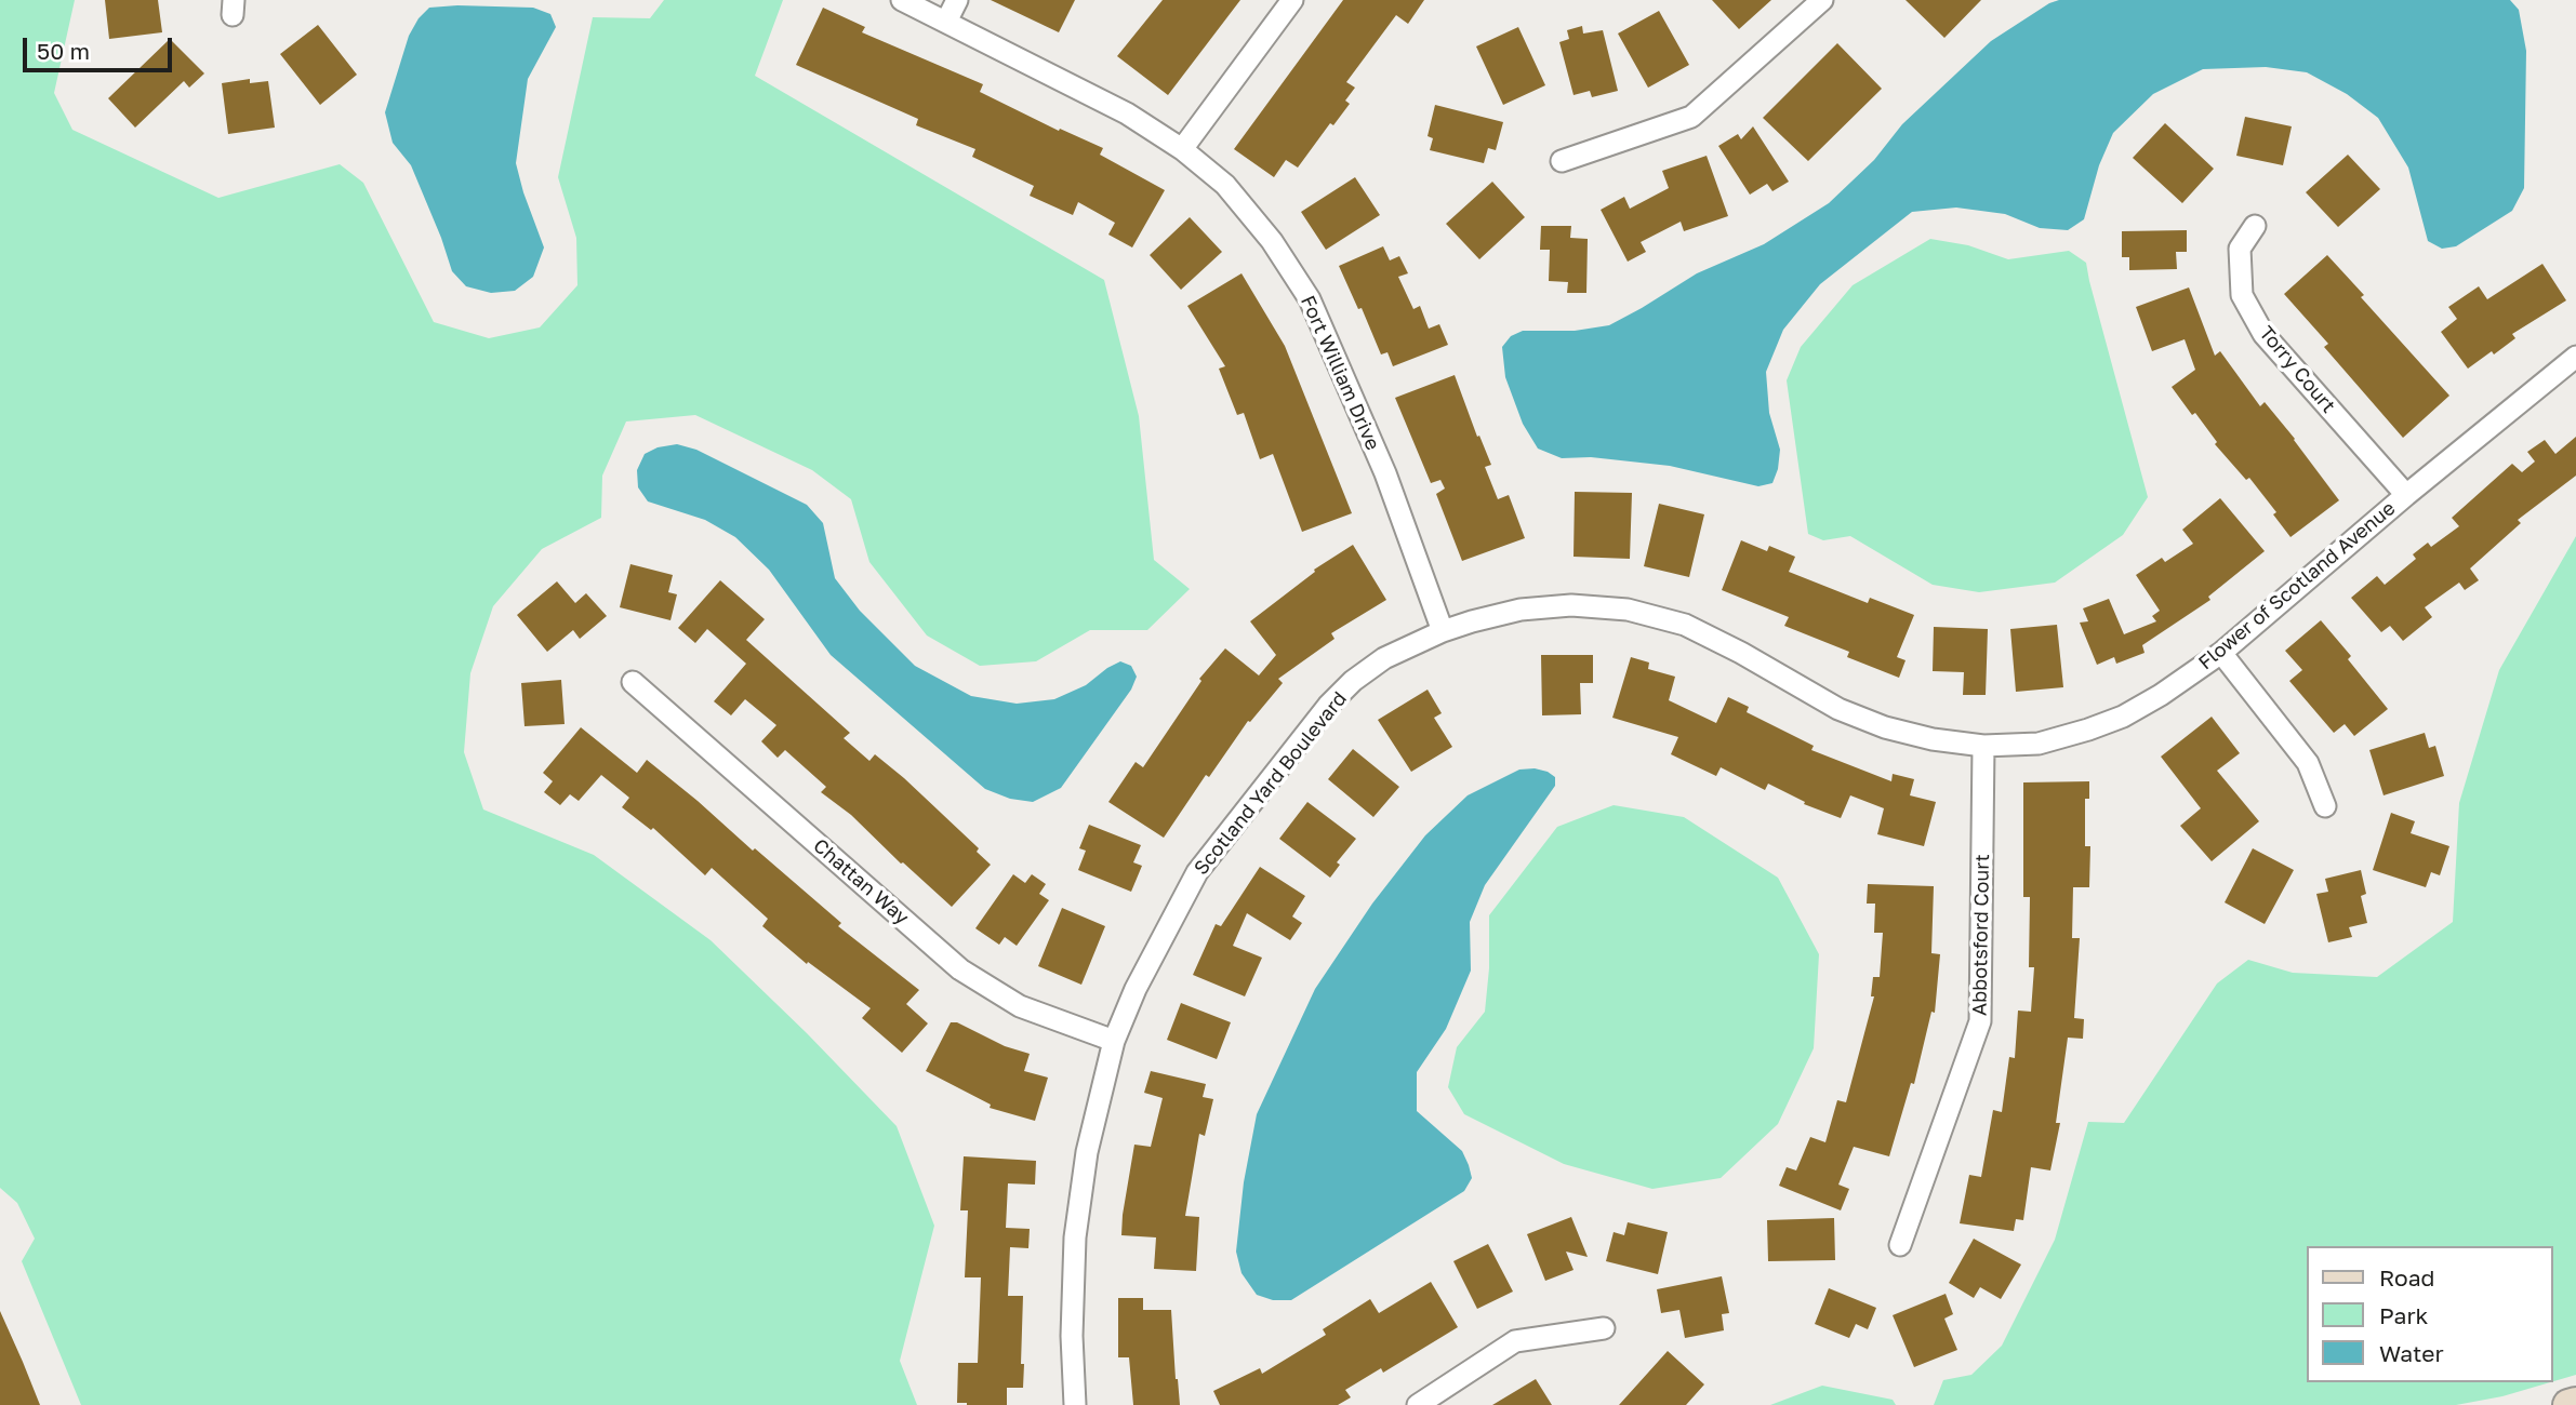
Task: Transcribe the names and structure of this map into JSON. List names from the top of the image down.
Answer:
{
  "streets": {
    "street": [
      "Torry Court",
      "Fort William Drive",
      "Flower of Scotland Avenue",
      "Scotland Yard Boulevard",
      "Chattan Way",
      "Abbotsford Court"
    ]
  },
  "crossings": [
    ["Torry Court", "Flower of Scotland Avenue"],
    ["Fort William Drive", "Scotland Yard Boulevard"],
    ["Flower of Scotland Avenue", "Scotland Yard Boulevard"],
    ["Flower of Scotland Avenue", "Abbotsford Court"],
    ["Scotland Yard Boulevard", "Chattan Way"],
    ["Scotland Yard Boulevard", "Abbotsford Court"]
  ],
  "legend": ["Road", "Park", "Water"],
  "scale_bar": "50 m"
}
